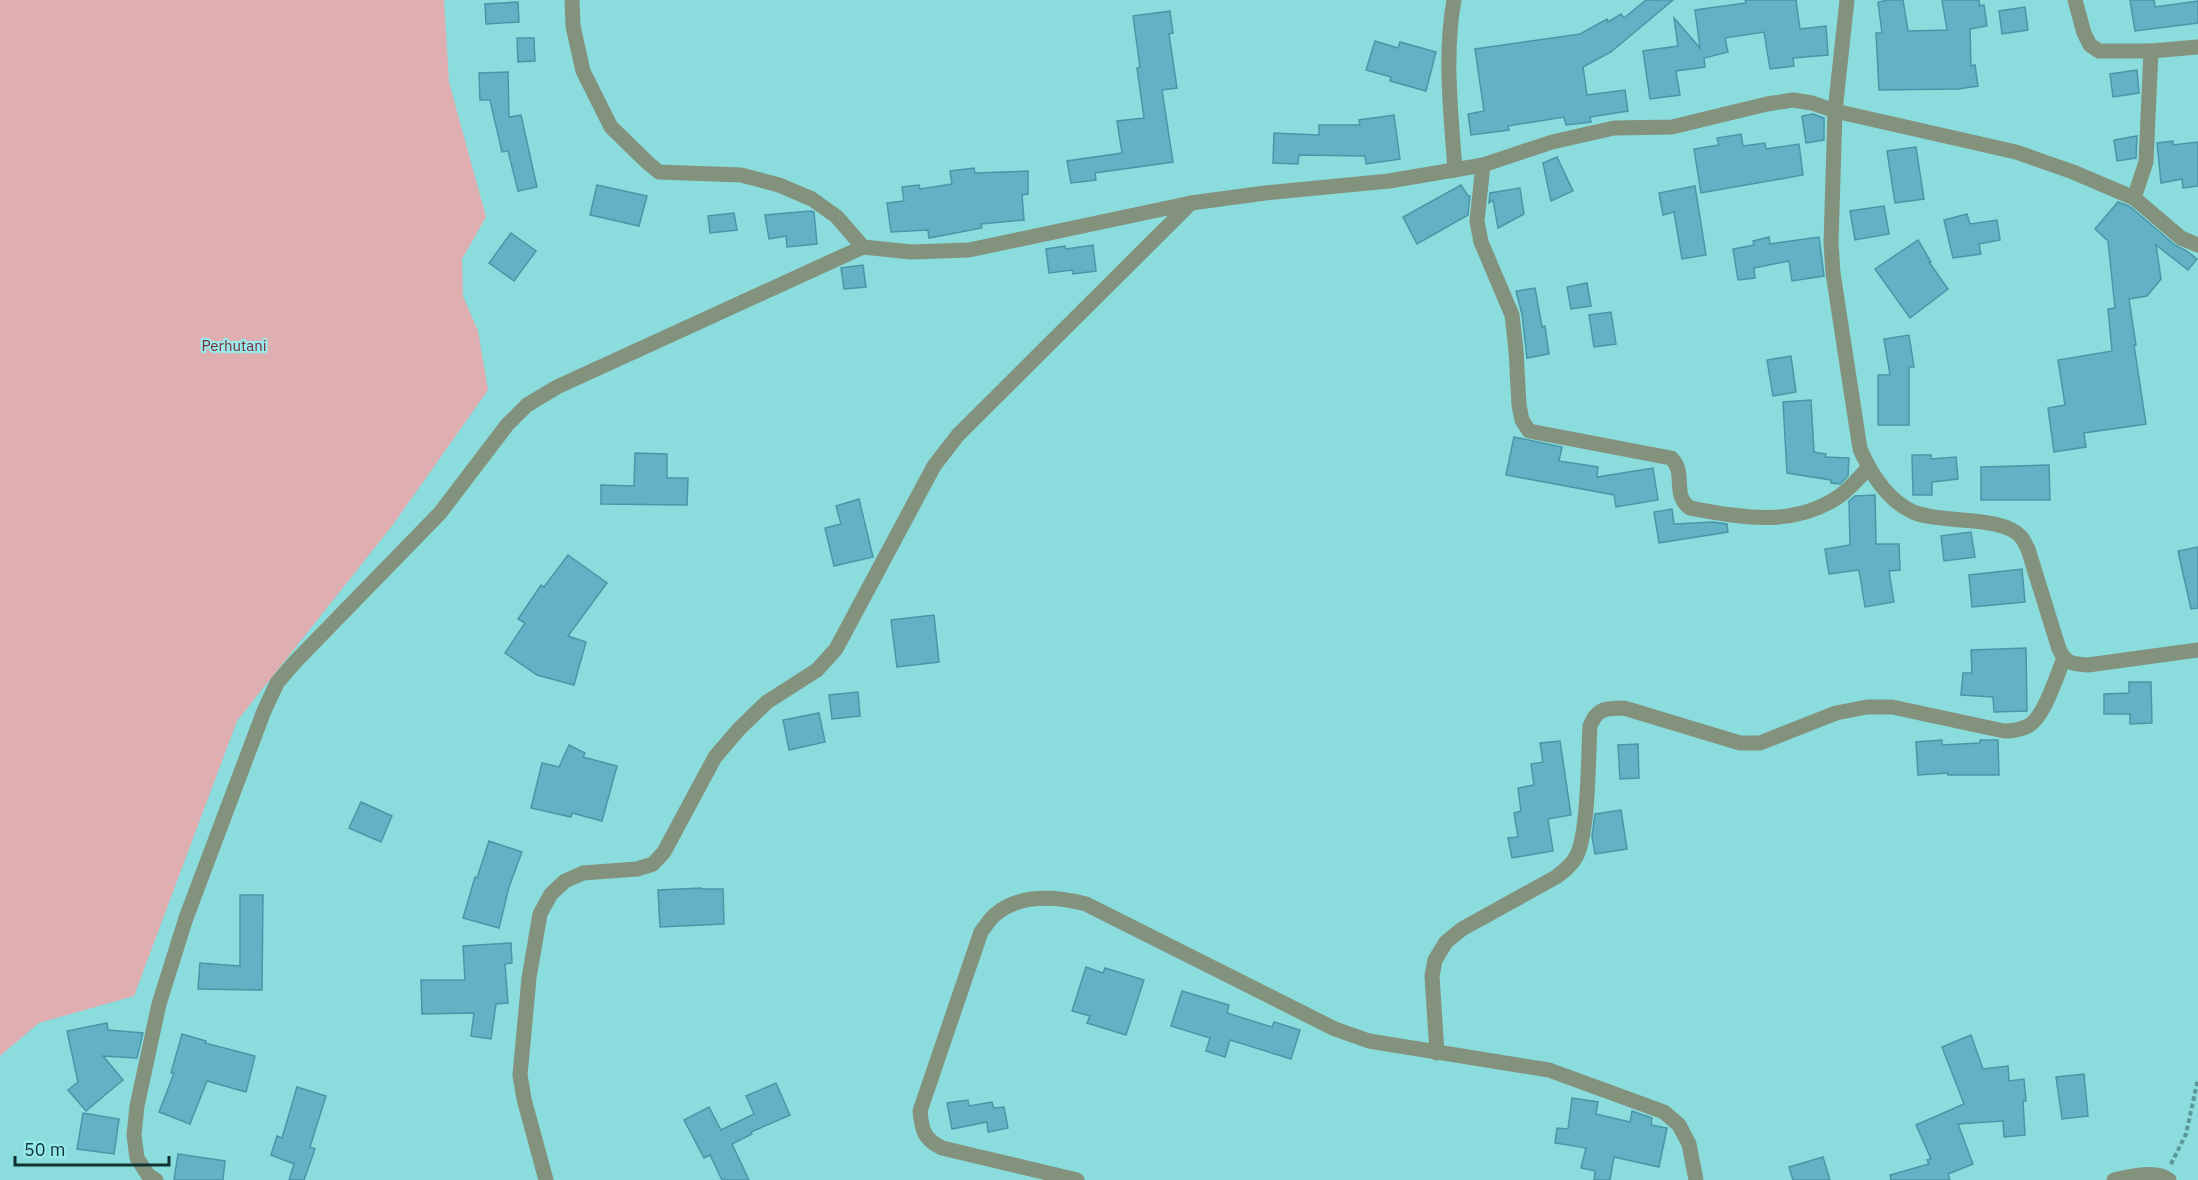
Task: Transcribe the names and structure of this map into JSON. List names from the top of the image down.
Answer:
{
  "parks": ["Perhutani"],
  "scale_bar": "50 m"
}
